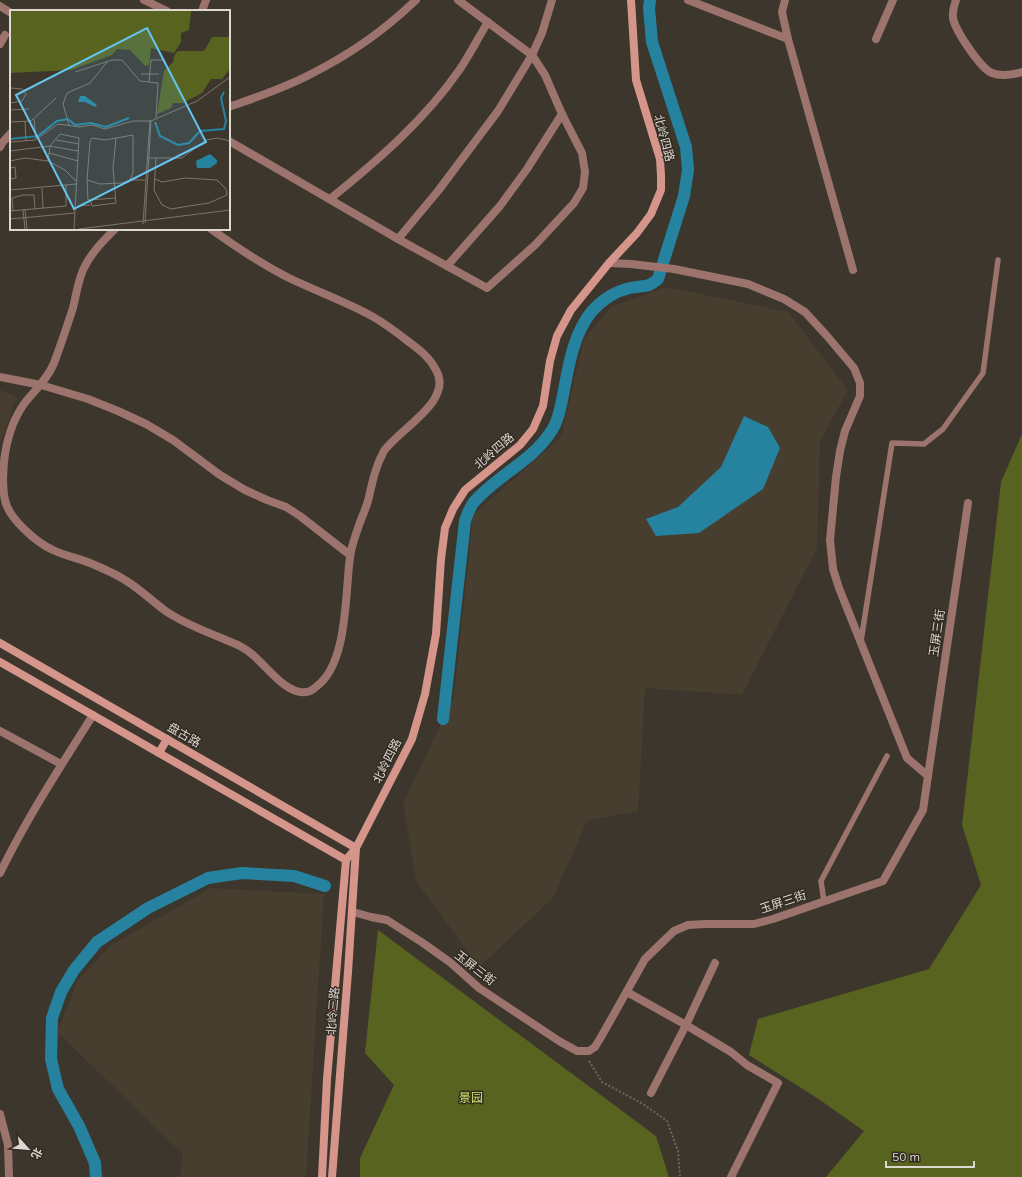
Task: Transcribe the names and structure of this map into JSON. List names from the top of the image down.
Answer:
{
  "streets": {
    "street": [
      "北岭四路",
      "玉屏三街",
      "盘古路",
      "北岭三路"
    ]
  },
  "crossings": [
    ["北岭四路", "盘古路"],
    ["北岭四路", "北岭三路"],
    ["玉屏三街", "北岭三路"],
    ["盘古路", "北岭三路"]
  ],
  "parks": ["景园"],
  "scale_bar": "50 m",
  "north": "bottom right"
}
